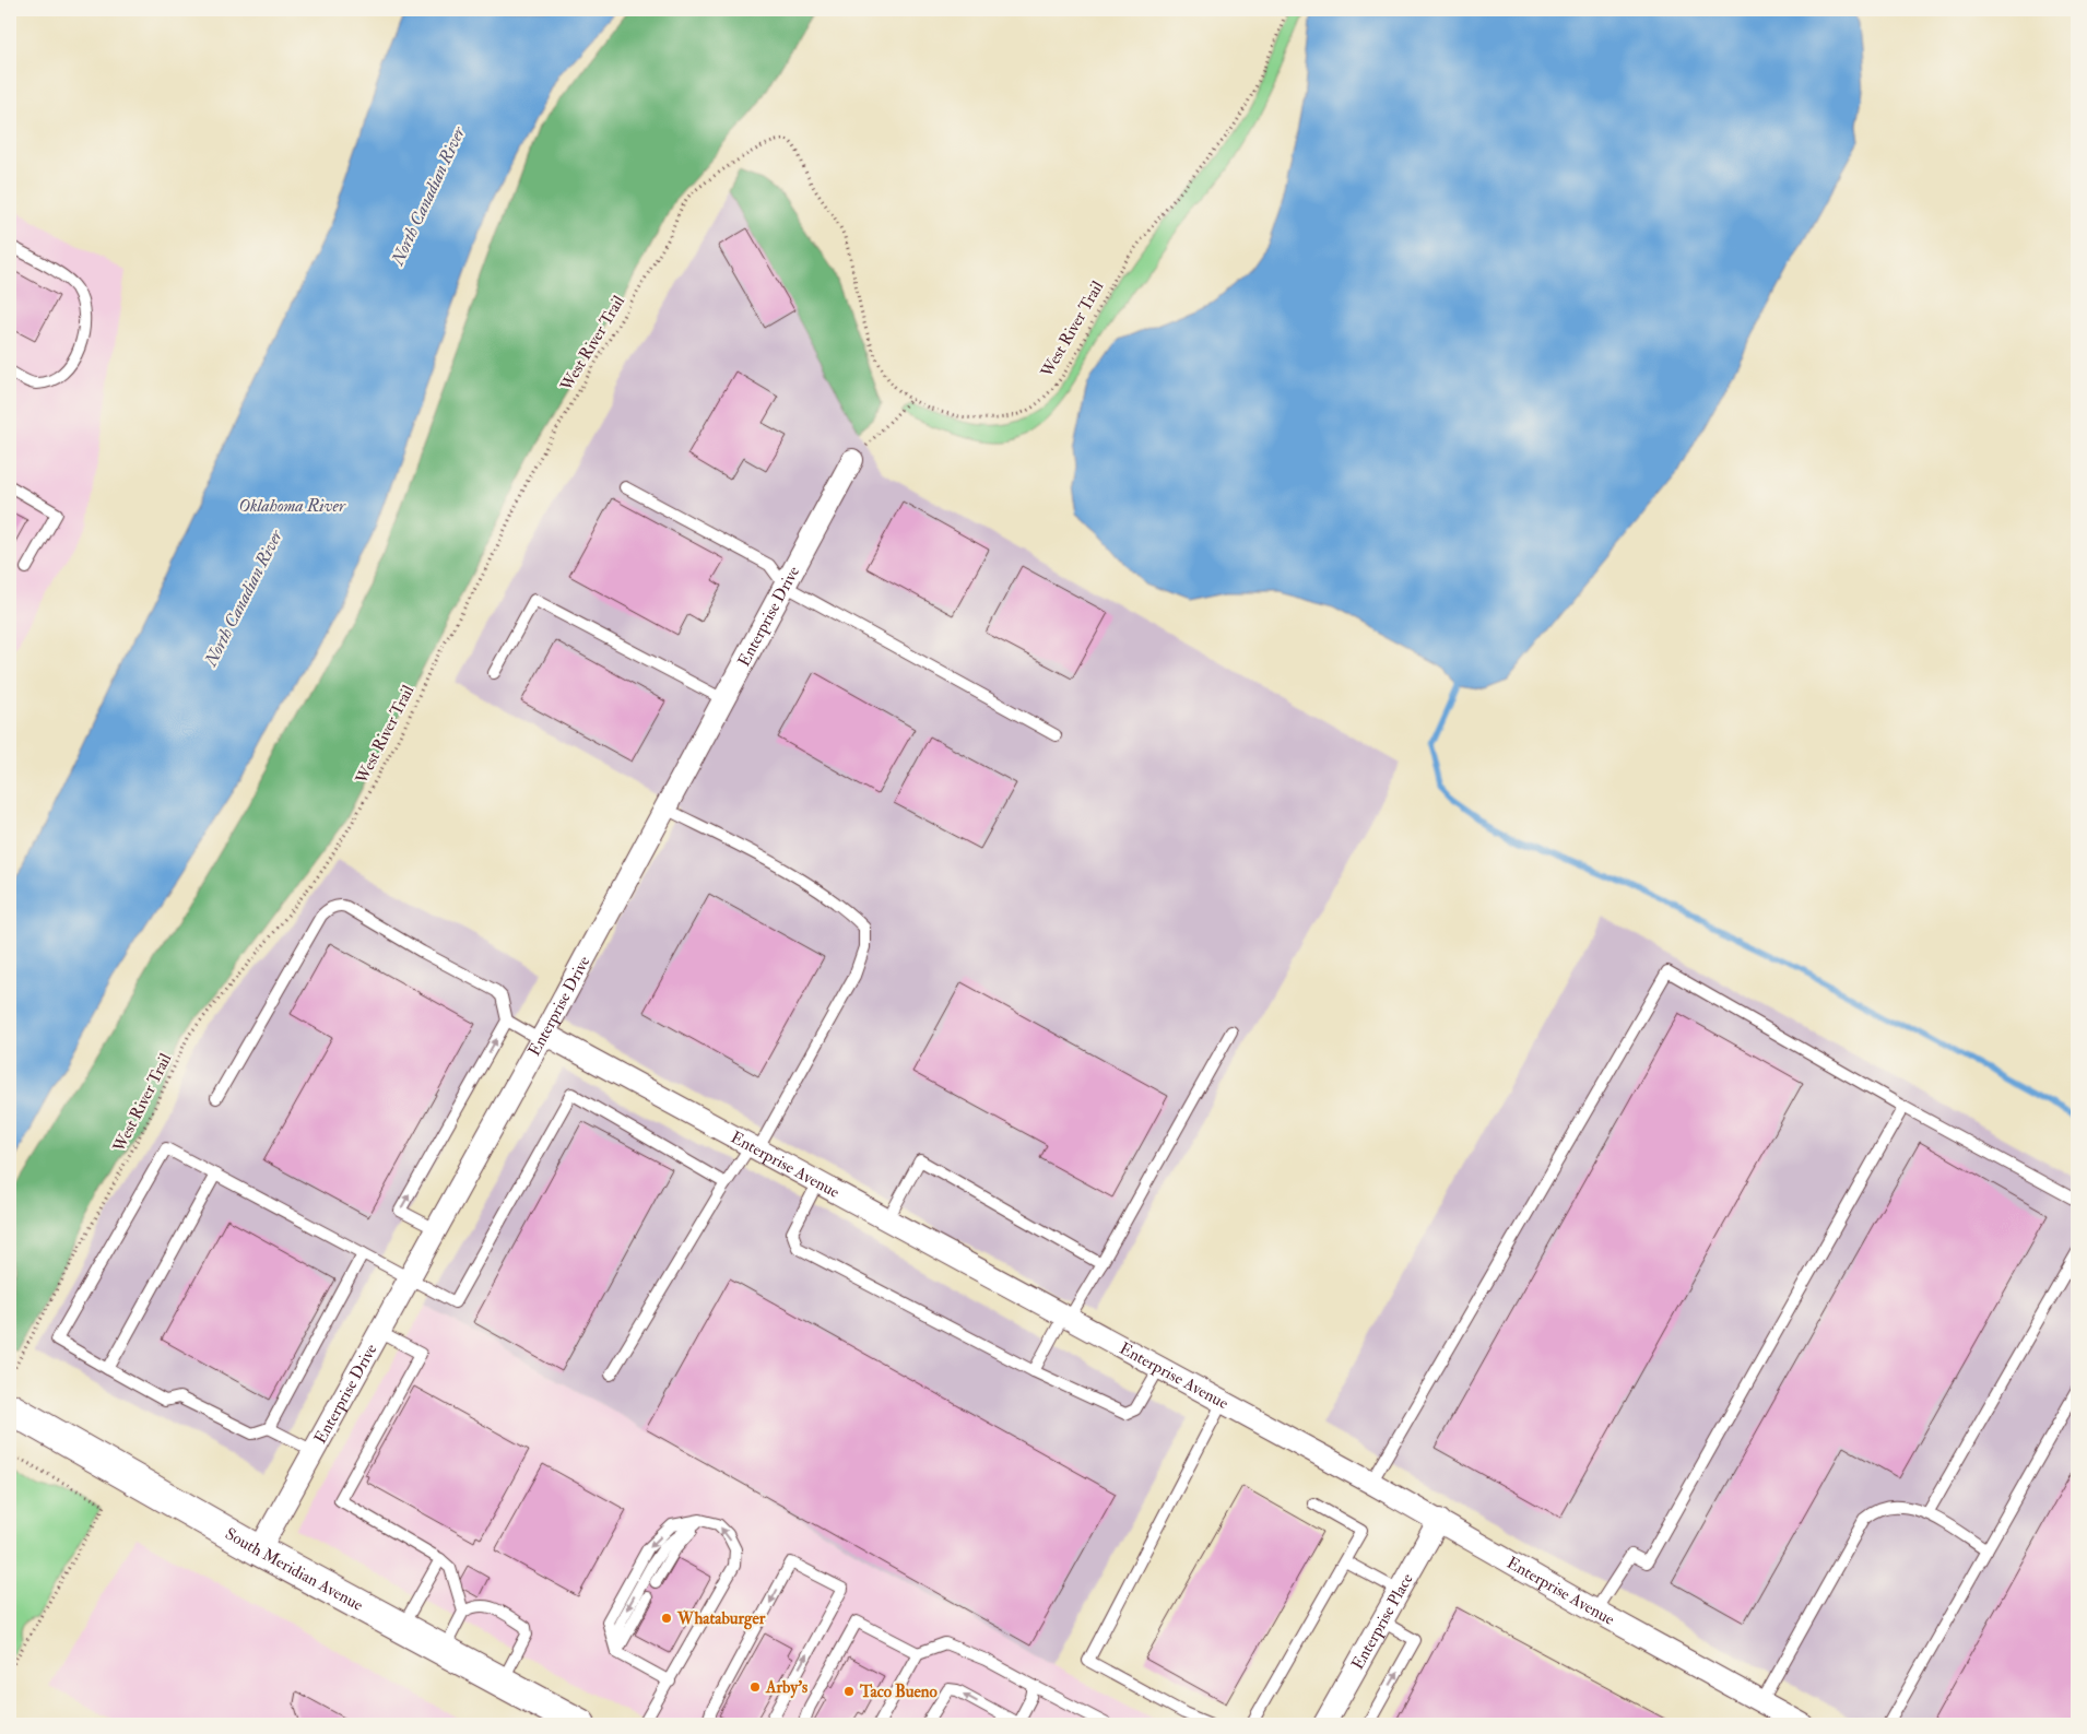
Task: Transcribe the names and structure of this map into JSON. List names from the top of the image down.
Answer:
{
  "streets": {
    "main road": ["South Meridian Avenue"],
    "street": ["Enterprise Drive", "Enterprise Avenue", "Enterprise Place"],
    "path": ["West River Trail"]
  },
  "crossings": [
    ["Enterprise Drive", "Enterprise Avenue"],
    ["Enterprise Drive", "South Meridian Avenue"],
    ["Enterprise Avenue", "Enterprise Place"]
  ],
  "water": ["North Canadian River", "Oklahoma River"],
  "places": ["Whataburger", "Arby's", "Taco Bueno"]
}
